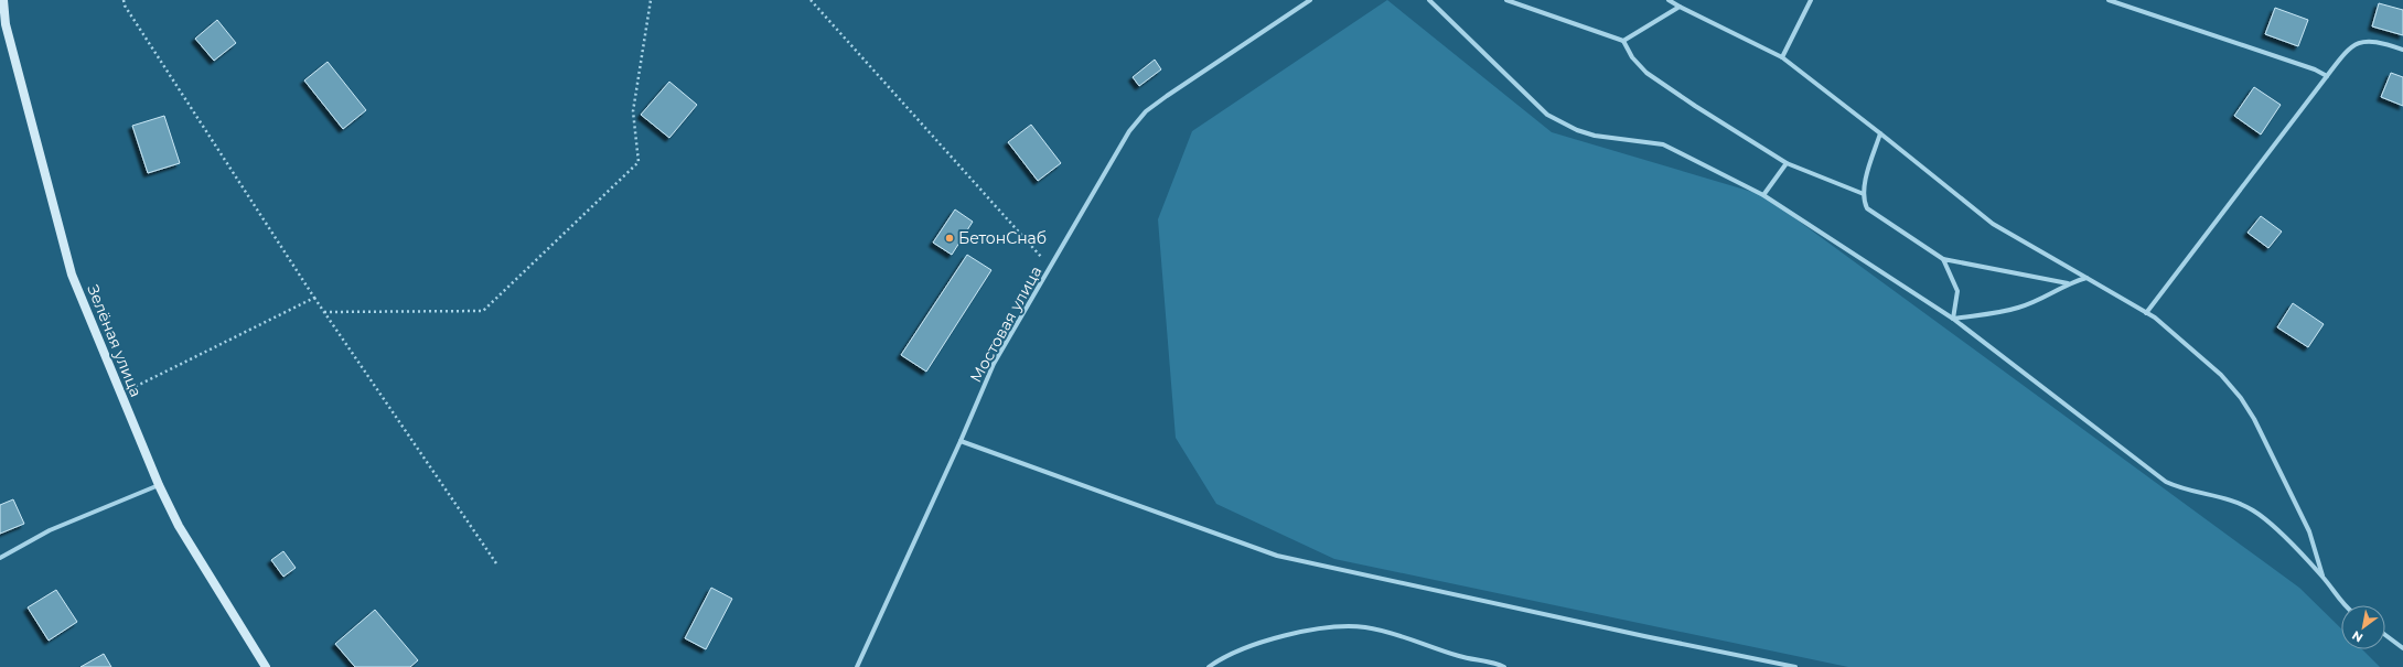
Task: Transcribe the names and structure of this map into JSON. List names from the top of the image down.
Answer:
{
  "streets": {
    "main road": ["Зелёная улица"],
    "street": ["Мостовая улица"]
  },
  "places": ["БетонСнаб"],
  "north": "bottom left"
}
